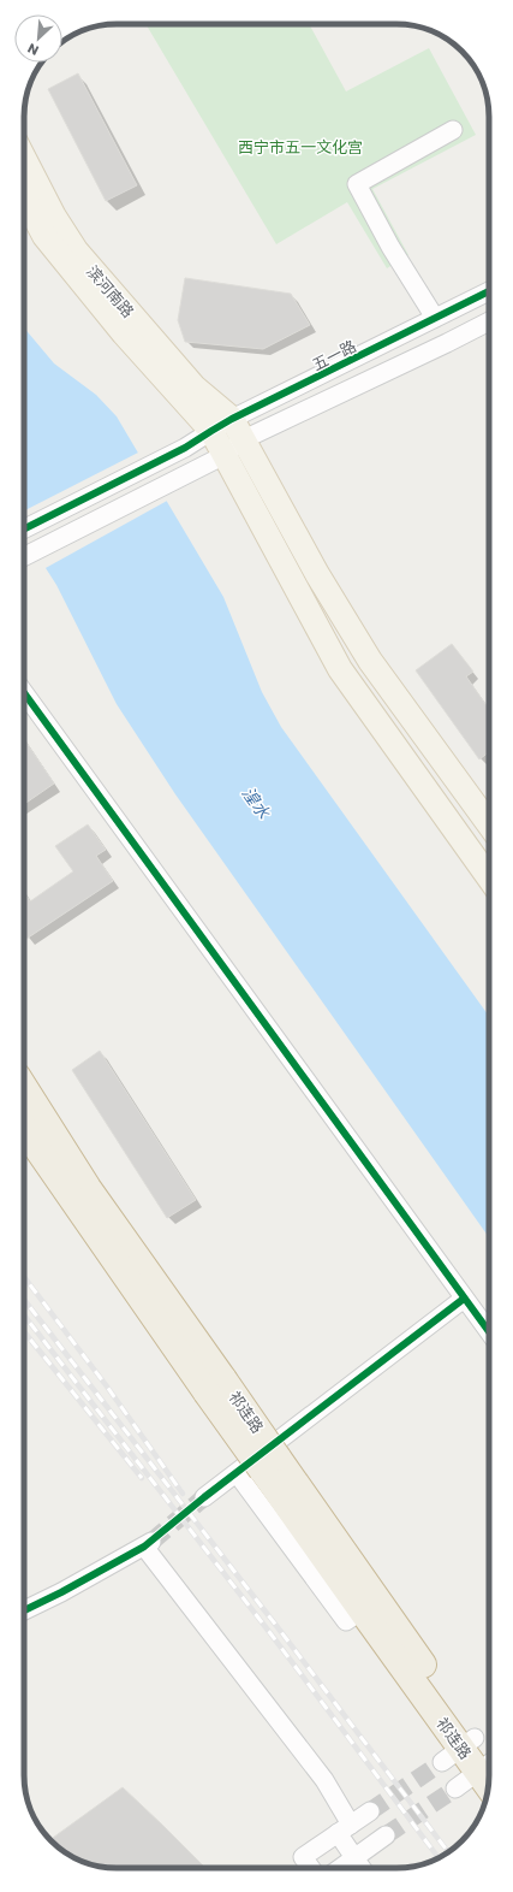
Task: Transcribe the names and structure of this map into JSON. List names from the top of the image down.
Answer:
{
  "streets": {
    "highway": ["祁连路"],
    "main road": ["滨河南路"],
    "street": ["五一路"]
  },
  "crossings": [
    ["滨河南路", "五一路"]
  ],
  "water": ["湟水"],
  "parks": ["西宁市五一文化宫"],
  "north": "bottom left"
}
